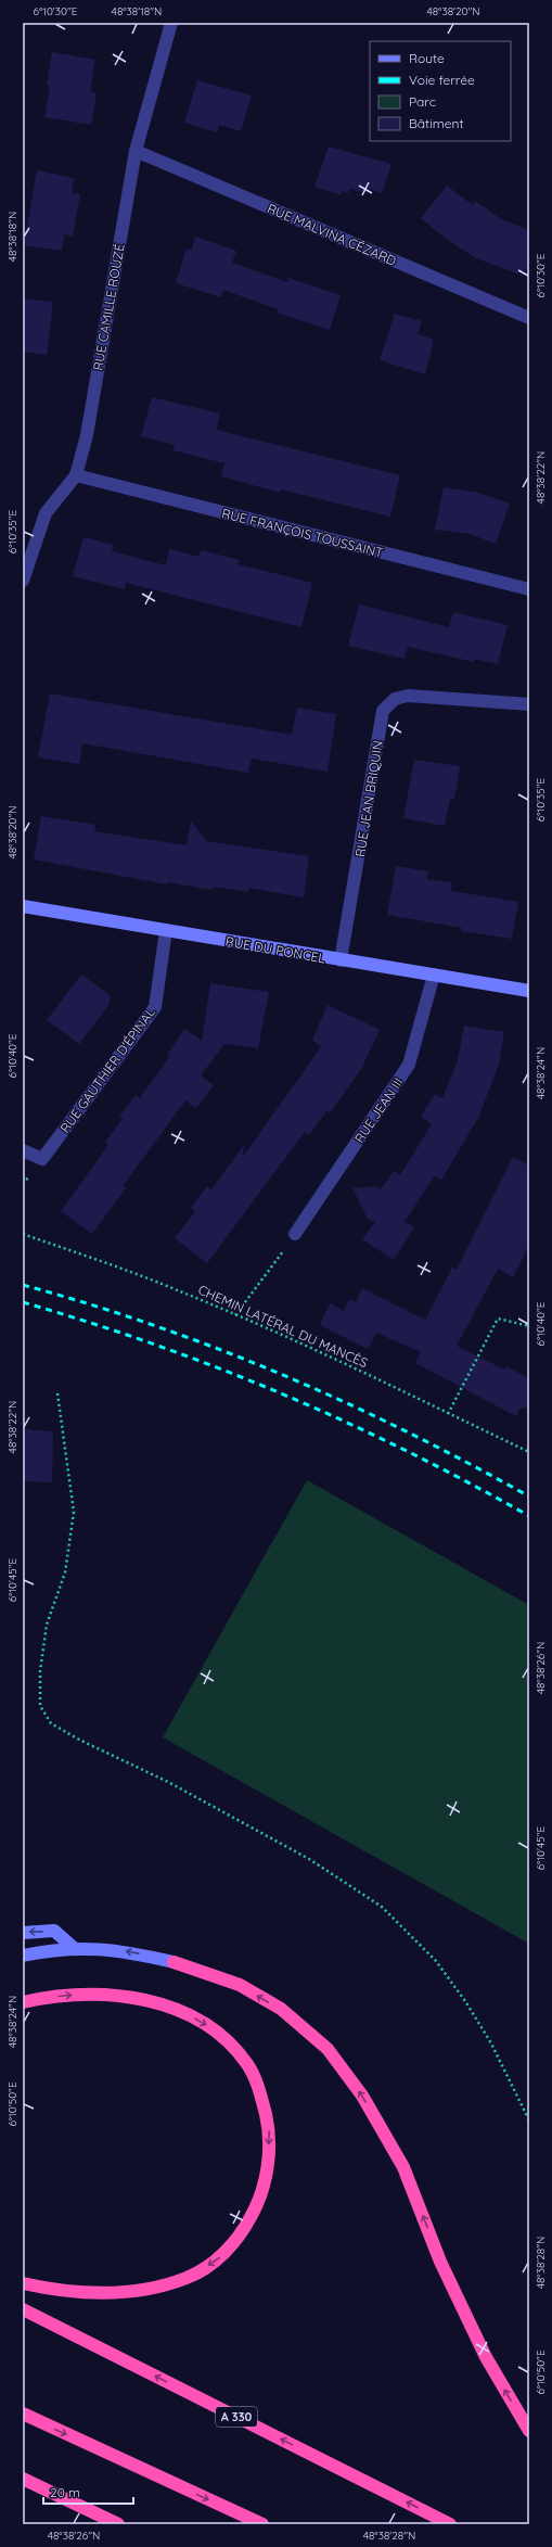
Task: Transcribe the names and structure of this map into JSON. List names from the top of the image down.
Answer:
{
  "streets": {
    "highway": ["A 330"],
    "street": [
      "RUE MALVINA CÉZARD",
      "RUE CAMILLE ROUZÉ",
      "RUE FRANÇOIS TOUSSAINT",
      "RUE JEAN BRIQUIN",
      "RUE DU PONCEL",
      "RUE GAUTHIER D'ÉPINAL",
      "RUE JEAN III"
    ],
    "path": ["CHEMIN LATÉRAL DU MANCÈS"]
  },
  "crossings": [
    ["RUE MALVINA CÉZARD", "RUE CAMILLE ROUZÉ"],
    ["RUE CAMILLE ROUZÉ", "RUE FRANÇOIS TOUSSAINT"],
    ["RUE JEAN BRIQUIN", "RUE DU PONCEL"],
    ["RUE DU PONCEL", "RUE GAUTHIER D'ÉPINAL"],
    ["RUE DU PONCEL", "RUE JEAN III"]
  ],
  "legend": [
    "Route",
    "Voie ferrée",
    "Parc",
    "Bâtiment"
  ],
  "scale_bar": "20 m",
  "coordinates": [
    "6°10'30\"E",
    "48°38'18\"N",
    "48°38'20\"N",
    "48°38'22\"N",
    "6°10'35\"E",
    "6°10'40\"E",
    "48°38'24\"N",
    "6°10'45\"E",
    "48°38'26\"N",
    "6°10'50\"E",
    "48°38'28\"N"
  ]
}
